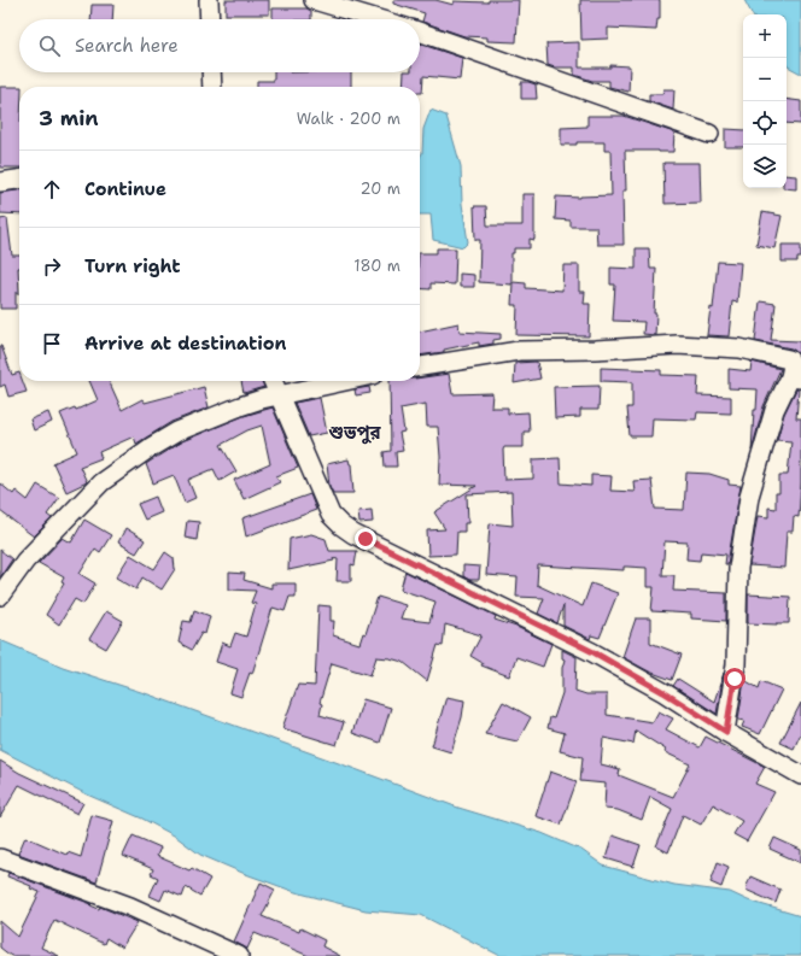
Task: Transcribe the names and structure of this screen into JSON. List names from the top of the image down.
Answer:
{
  "districts": ["শুভপুর"],
  "page": {
    "map_buttons": ["+", "−"],
    "search": "Search here",
    "heading": ["3 min", "Walk · 200 m"],
    "list": [
      ["Continue", "20 m"],
      ["Turn right", "180 m"],
      "Arrive at destination"
    ]
  }
}
